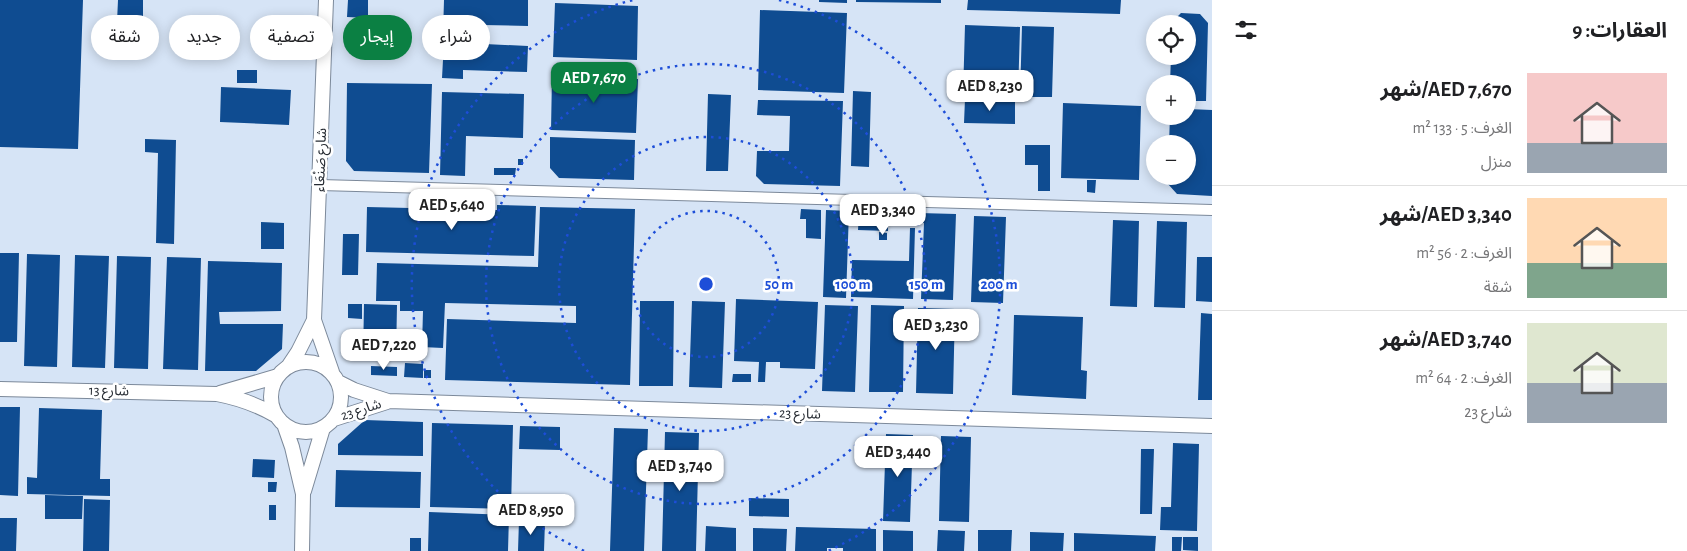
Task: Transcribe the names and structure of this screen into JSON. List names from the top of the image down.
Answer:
{
  "streets": {
    "street": ["شارع صَنْعَاء", "شارع 13", "شارع 23"]
  },
  "crossings": [
    ["شارع صَنْعَاء", "شارع 13"],
    ["شارع صَنْعَاء", "شارع 23"],
    ["شارع 13", "شارع 23"]
  ],
  "page": {
    "heading": "العقارات: 9",
    "map_buttons": ["+", "−"],
    "chip": [
      "شراء",
      "إيجار",
      "تصفية",
      "جديد",
      "شقة"
    ],
    "list": [
      {
        "name": "AED 7,670/شهر",
        "note": "الغرف: 5 · 133 m² · منزل"
      },
      {
        "name": "AED 3,340/شهر",
        "note": "الغرف: 2 · 56 m² · شقة"
      },
      {
        "name": "AED 3,740/شهر",
        "note": "الغرف: 2 · 64 m² · شارع 23"
      }
    ],
    "price": [
      "AED 7,670",
      "AED 8,230",
      "AED 5,640",
      "AED 3,340",
      "AED 3,230",
      "AED 7,220",
      "AED 3,440",
      "AED 3,740",
      "AED 8,950"
    ]
  },
  "rings": [
    "50 m",
    "100 m",
    "150 m",
    "200 m"
  ]
}
